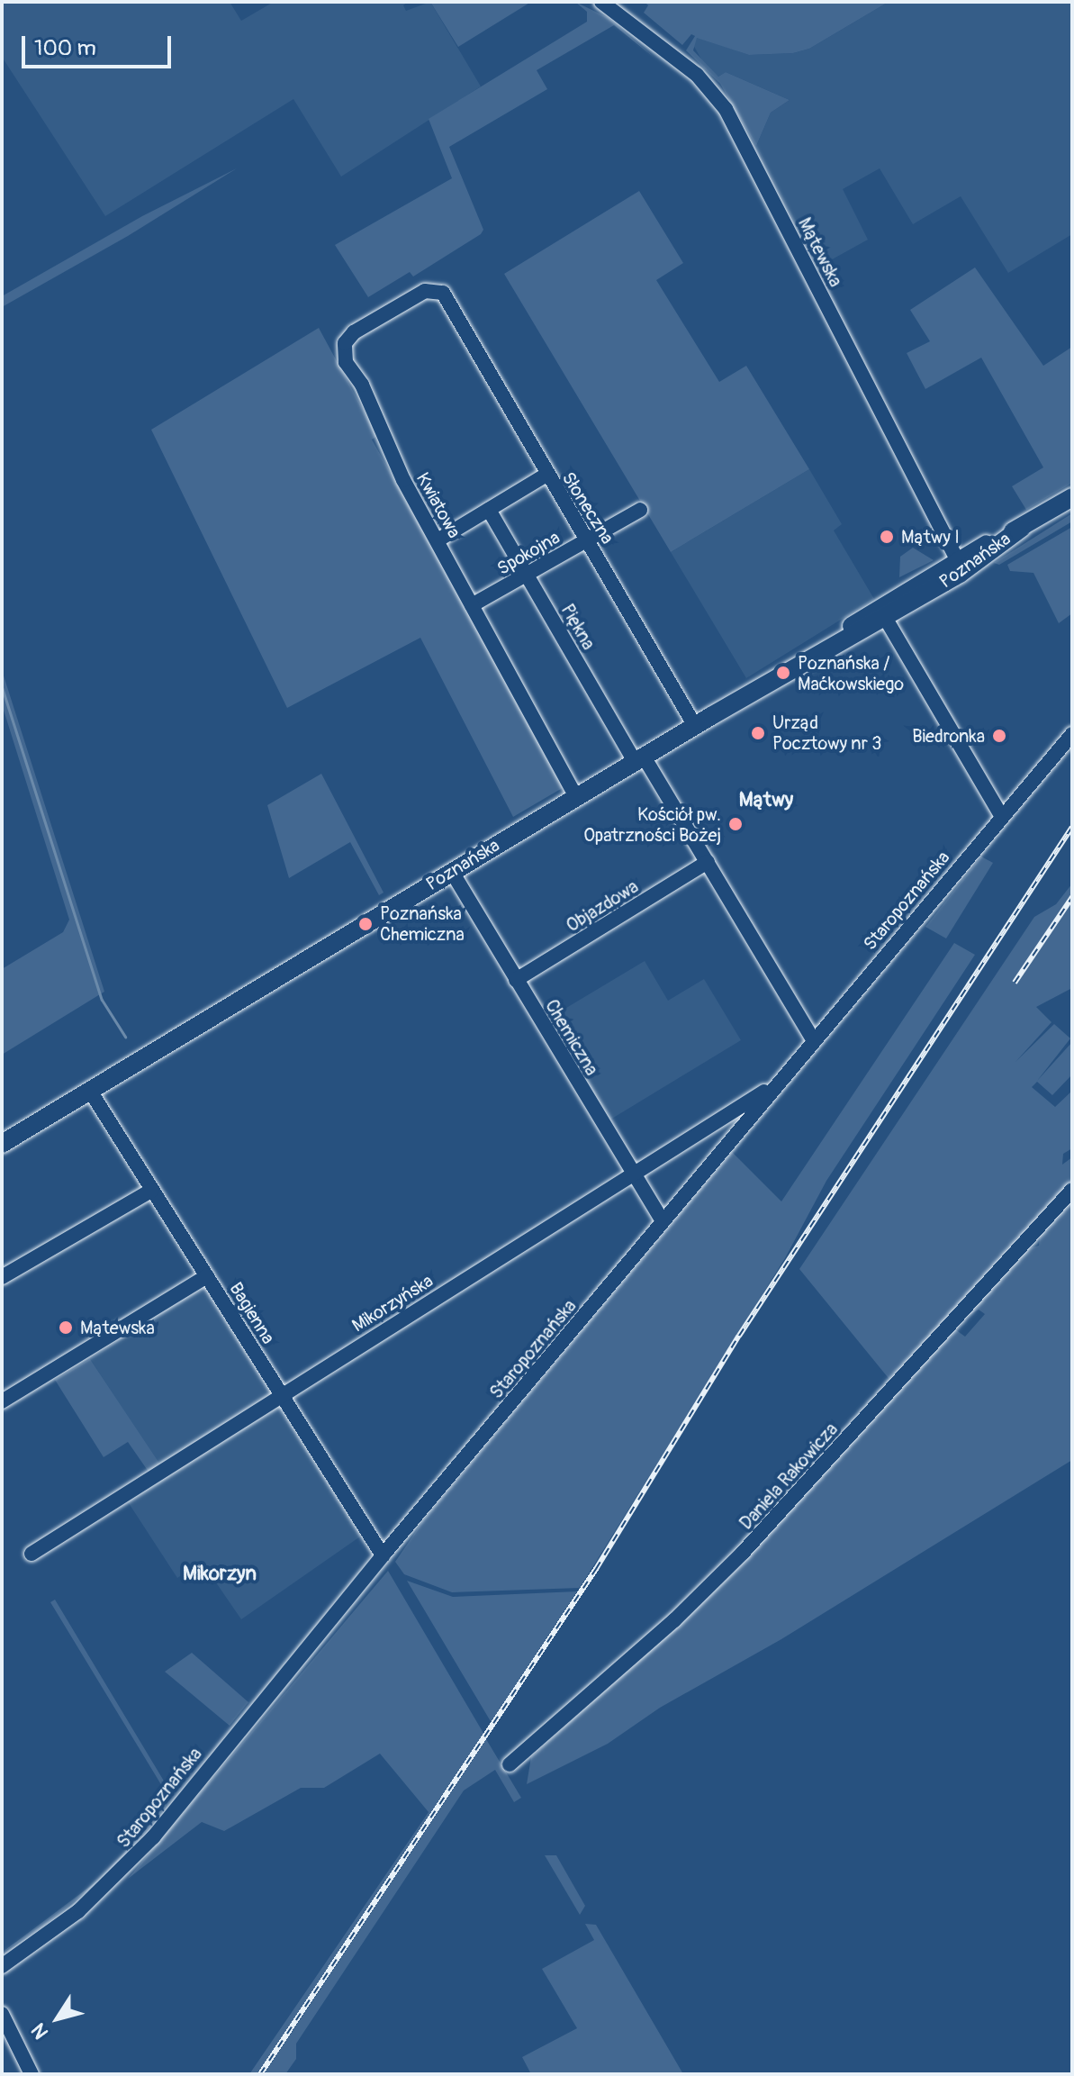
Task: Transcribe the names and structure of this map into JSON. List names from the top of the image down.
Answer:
{
  "streets": {
    "main road": ["Poznańska"],
    "street": [
      "Mątewska",
      "Kwiatowa",
      "Słoneczna",
      "Spokojna",
      "Piękna",
      "Staropoznańska",
      "Objazdowa",
      "Chemiczna",
      "Mikorzyńska",
      "Bagienna",
      "Daniela Rakowicza"
    ]
  },
  "crossings": [
    ["Mątewska", "Poznańska"],
    ["Kwiatowa", "Słoneczna"],
    ["Kwiatowa", "Spokojna"],
    ["Kwiatowa", "Poznańska"],
    ["Słoneczna", "Spokojna"],
    ["Słoneczna", "Poznańska"],
    ["Spokojna", "Piękna"],
    ["Poznańska", "Piękna"],
    ["Poznańska", "Chemiczna"],
    ["Poznańska", "Bagienna"],
    ["Staropoznańska", "Chemiczna"],
    ["Staropoznańska", "Mikorzyńska"],
    ["Staropoznańska", "Bagienna"],
    ["Objazdowa", "Chemiczna"],
    ["Chemiczna", "Mikorzyńska"],
    ["Mikorzyńska", "Bagienna"]
  ],
  "districts": ["Mątwy", "Mikorzyn"],
  "places": [
    "Mątwy I",
    "Poznańska / Maćkowskiego",
    "Urząd Pocztowy nr 3",
    "Biedronka",
    "Kościół pw. Opatrzności Bożej",
    "Poznańska Chemiczna",
    "Mątewska"
  ],
  "scale_bar": "100 m",
  "north": "bottom left"
}
